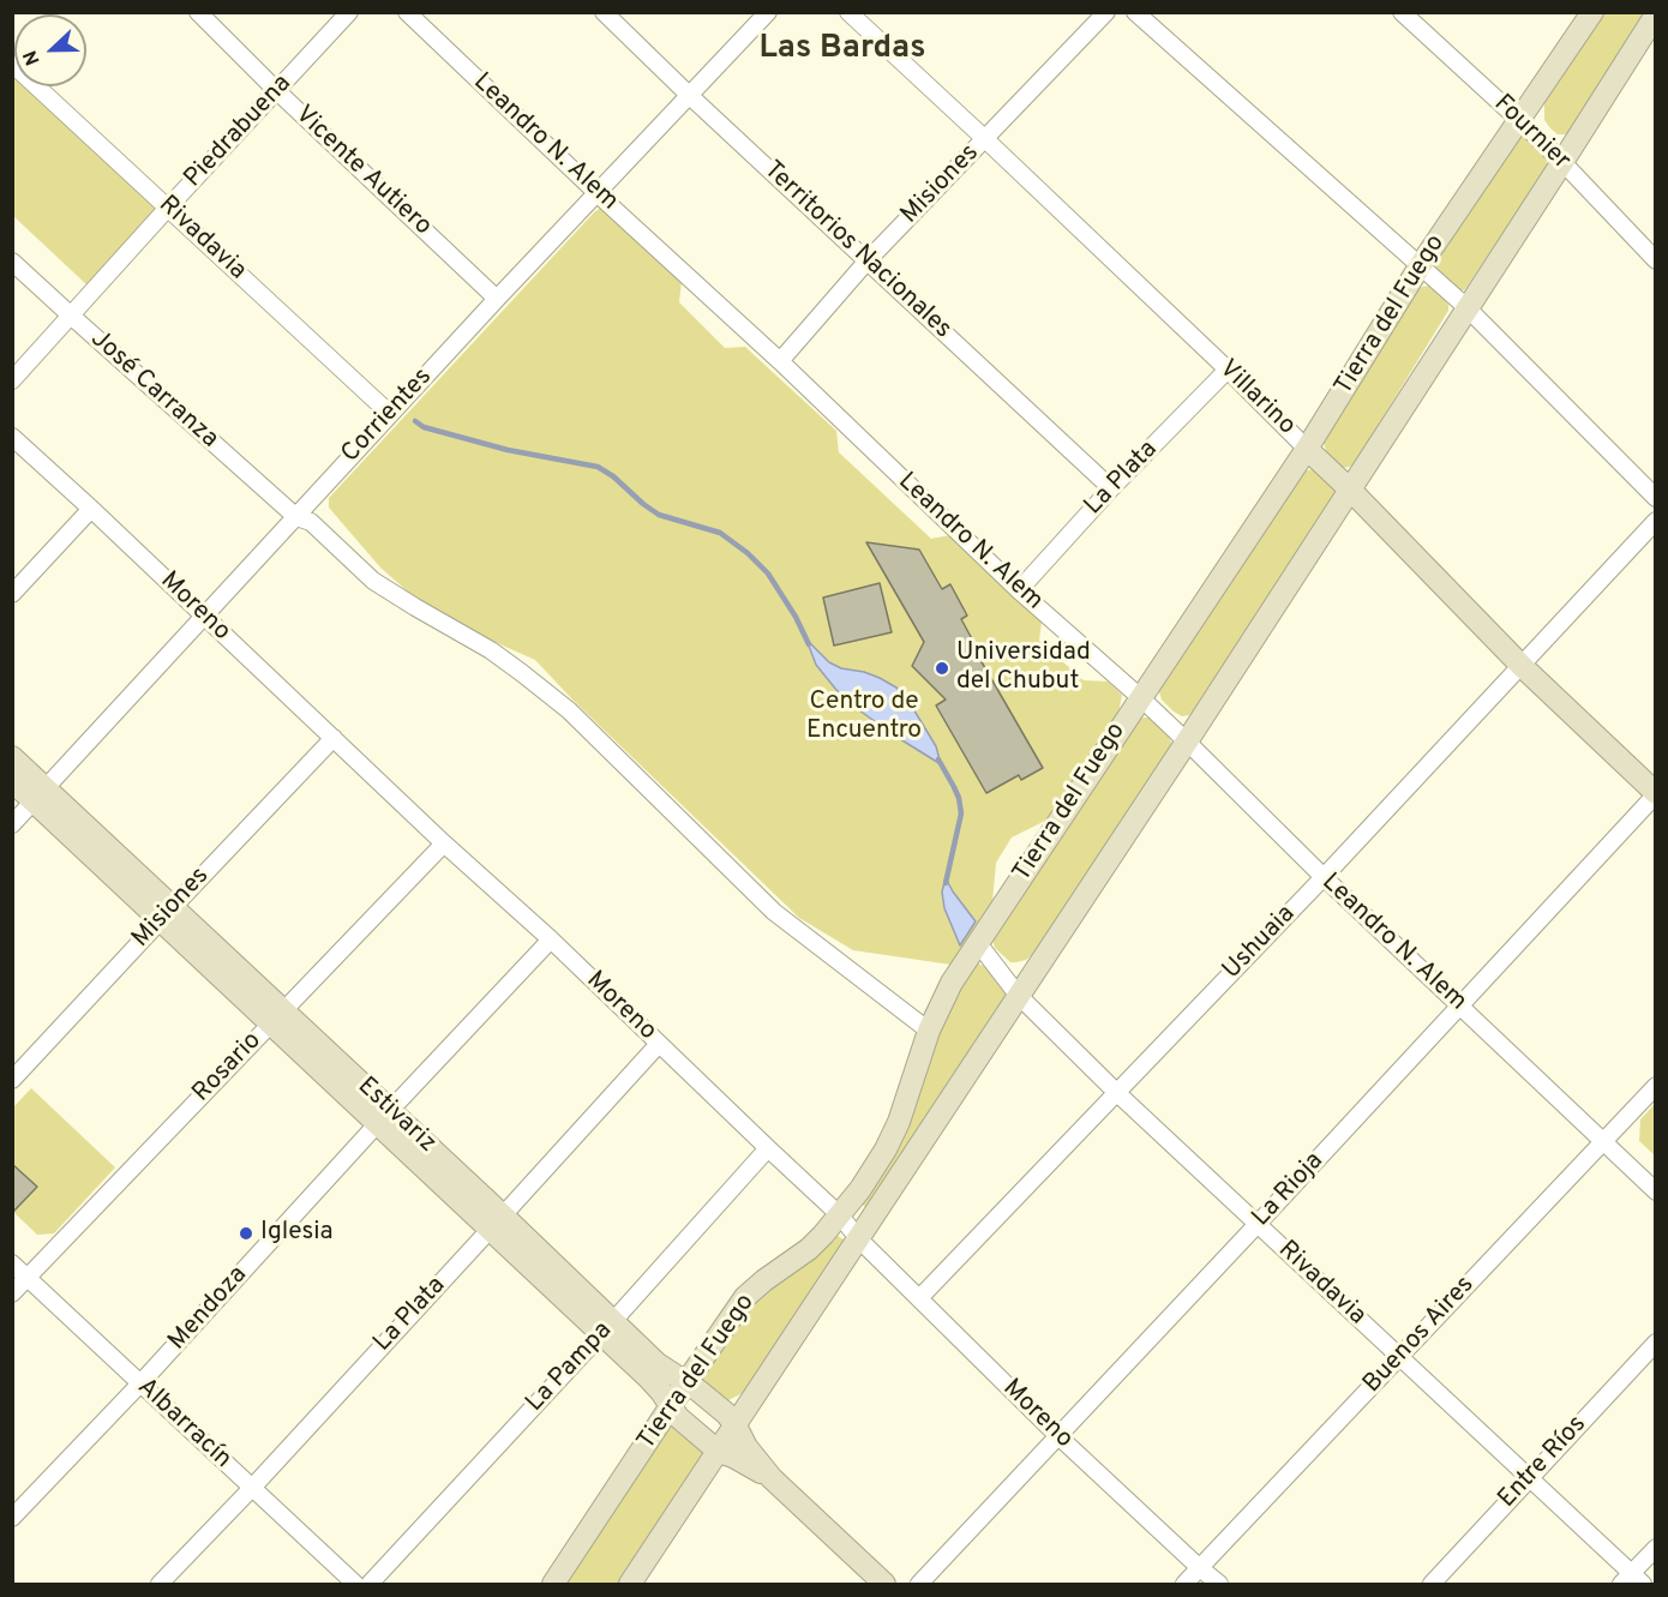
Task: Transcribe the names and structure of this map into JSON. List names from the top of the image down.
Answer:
{
  "streets": {
    "street": [
      "Piedrabuena",
      "Fournier",
      "Leandro N. Alem",
      "Vicente Autiero",
      "Misiones",
      "Rivadavia",
      "Territorios Nacionales",
      "Tierra del Fuego",
      "José Carranza",
      "Villarino",
      "Corrientes",
      "La Plata",
      "Moreno",
      "Ushuaia",
      "Rosario",
      "Estivariz",
      "La Rioja",
      "Mendoza",
      "Buenos Aires",
      "La Pampa",
      "Albarracín",
      "Entre Ríos"
    ]
  },
  "crossings": [
    ["Piedrabuena", "Vicente Autiero"],
    ["Piedrabuena", "Rivadavia"],
    ["Piedrabuena", "José Carranza"],
    ["Fournier", "Tierra del Fuego"],
    ["Leandro N. Alem", "Misiones"],
    ["Leandro N. Alem", "Tierra del Fuego"],
    ["Leandro N. Alem", "Corrientes"],
    ["Leandro N. Alem", "La Plata"],
    ["Leandro N. Alem", "Ushuaia"],
    ["Leandro N. Alem", "La Rioja"],
    ["Leandro N. Alem", "Buenos Aires"],
    ["Vicente Autiero", "Corrientes"],
    ["Misiones", "Territorios Nacionales"],
    ["Misiones", "Villarino"],
    ["Misiones", "Moreno"],
    ["Misiones", "Estivariz"],
    ["Rivadavia", "Tierra del Fuego"],
    ["Rivadavia", "Corrientes"],
    ["Rivadavia", "Ushuaia"],
    ["Rivadavia", "La Rioja"],
    ["Rivadavia", "Buenos Aires"],
    ["Rivadavia", "Entre Ríos"],
    ["Territorios Nacionales", "Corrientes"],
    ["Territorios Nacionales", "La Plata"],
    ["Tierra del Fuego", "José Carranza"],
    ["Tierra del Fuego", "Villarino"],
    ["Tierra del Fuego", "Moreno"],
    ["Tierra del Fuego", "Estivariz"],
    ["José Carranza", "Corrientes"],
    ["Villarino", "La Plata"],
    ["Villarino", "Ushuaia"],
    ["Villarino", "La Rioja"],
    ["Corrientes", "Moreno"],
    ["Corrientes", "Estivariz"],
    ["La Plata", "Moreno"],
    ["La Plata", "Estivariz"],
    ["La Plata", "Albarracín"],
    ["Moreno", "Ushuaia"],
    ["Moreno", "Rosario"],
    ["Moreno", "La Rioja"],
    ["Moreno", "Mendoza"],
    ["Moreno", "Buenos Aires"],
    ["Moreno", "La Pampa"],
    ["Rosario", "Estivariz"],
    ["Rosario", "Albarracín"],
    ["Estivariz", "Mendoza"],
    ["Estivariz", "La Pampa"],
    ["Mendoza", "Albarracín"]
  ],
  "districts": ["Las Bardas"],
  "parks": ["Centro de Encuentro"],
  "places": ["Universidad del Chubut", "Iglesia"],
  "north": "left"
}
